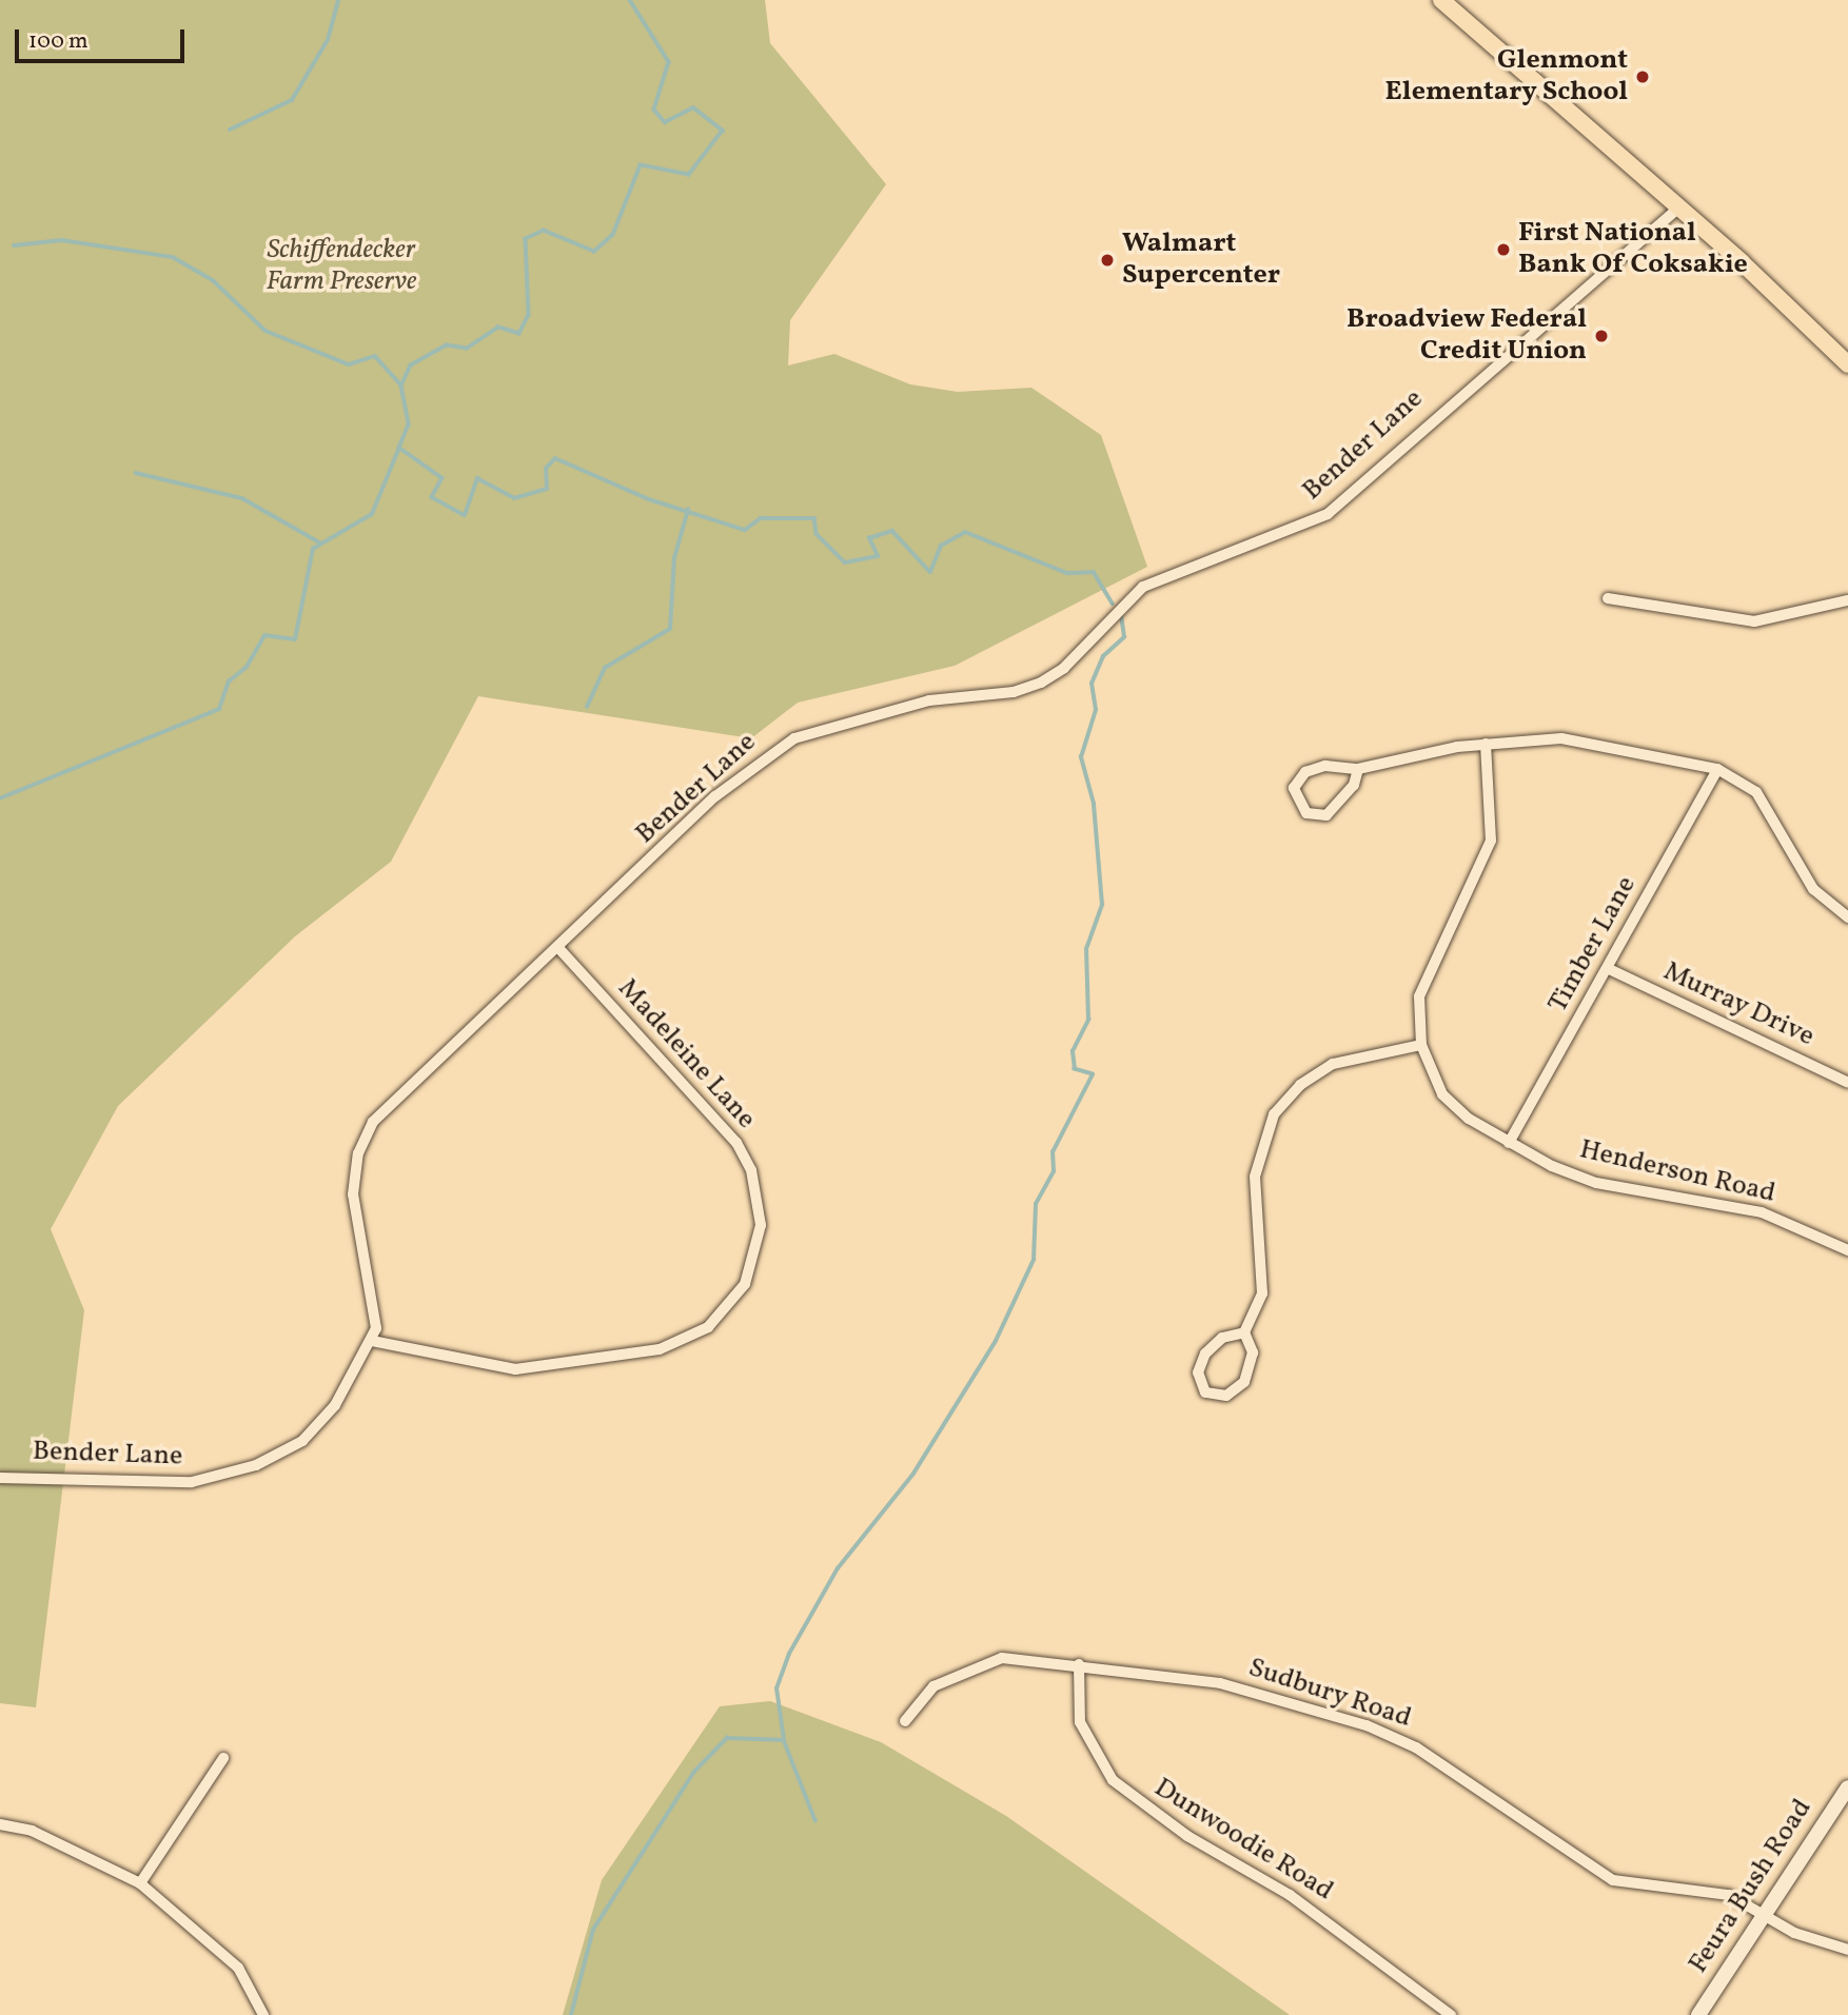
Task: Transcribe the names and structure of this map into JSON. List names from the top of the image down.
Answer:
{
  "streets": {
    "main road": ["Feura Bush Road"],
    "street": [
      "Bender Lane",
      "Timber Lane",
      "Murray Drive",
      "Madeleine Lane",
      "Henderson Road",
      "Sudbury Road",
      "Dunwoodie Road"
    ]
  },
  "crossings": [
    ["Bender Lane", "Madeleine Lane"],
    ["Timber Lane", "Murray Drive"],
    ["Timber Lane", "Henderson Road"],
    ["Sudbury Road", "Dunwoodie Road"],
    ["Sudbury Road", "Feura Bush Road"]
  ],
  "parks": ["Schiffendecker Farm Preserve"],
  "places": [
    "Glenmont Elementary School",
    "First National Bank Of Coksakie",
    "Walmart Supercenter",
    "Broadview Federal Credit Union"
  ],
  "scale_bar": "100 m"
}
